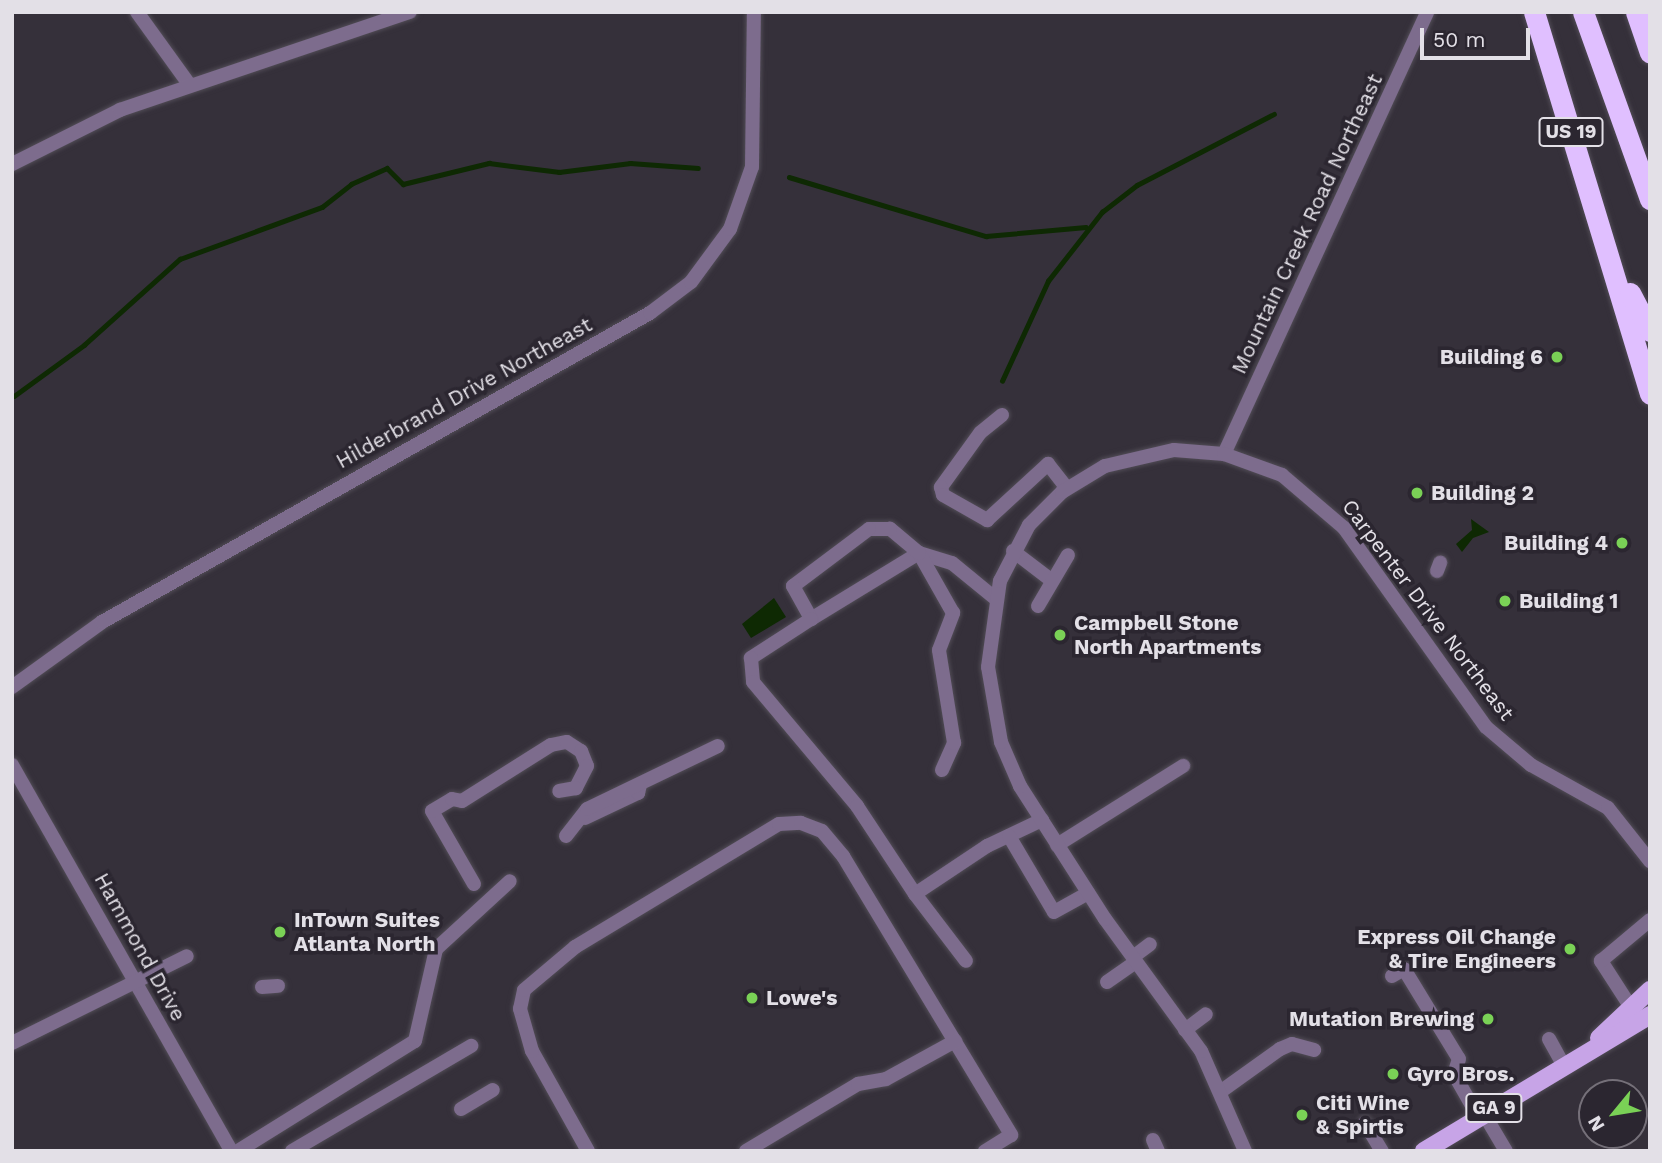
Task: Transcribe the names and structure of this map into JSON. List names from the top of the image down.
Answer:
{
  "streets": {
    "highway": ["US 19"],
    "main road": ["GA 9"],
    "street": [
      "Mountain Creek Road Northeast",
      "Hilderbrand Drive Northeast",
      "Carpenter Drive Northeast",
      "Hammond Drive"
    ]
  },
  "crossings": [
    ["Mountain Creek Road Northeast", "Carpenter Drive Northeast"]
  ],
  "places": [
    "Building 6",
    "Building 2",
    "Building 4",
    "Building 1",
    "Campbell Stone North Apartments",
    "InTown Suites Atlanta North",
    "Express Oil Change & Tire Engineers",
    "Lowe's",
    "Mutation Brewing",
    "Gyro Bros.",
    "Citi Wine & Spirtis"
  ],
  "scale_bar": "50 m",
  "north": "bottom left"
}
